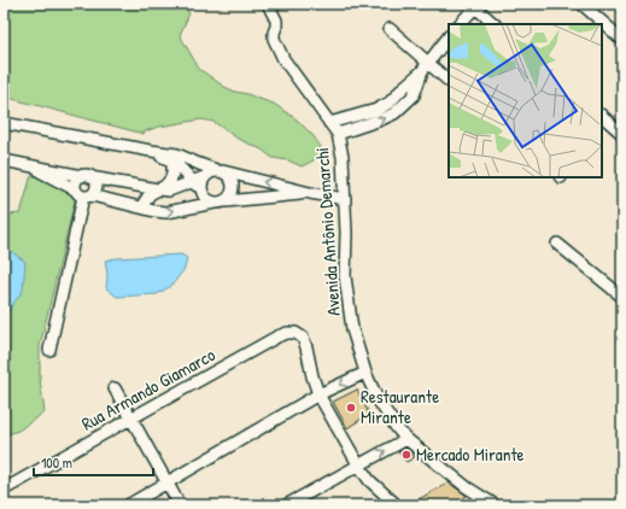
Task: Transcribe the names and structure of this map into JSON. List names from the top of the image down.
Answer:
{
  "streets": {
    "street": ["Avenida Antônio Demarchi", "Rua Armando Giamarco"]
  },
  "places": ["Restaurante Mirante", "Mercado Mirante"],
  "scale_bar": "100 m"
}
